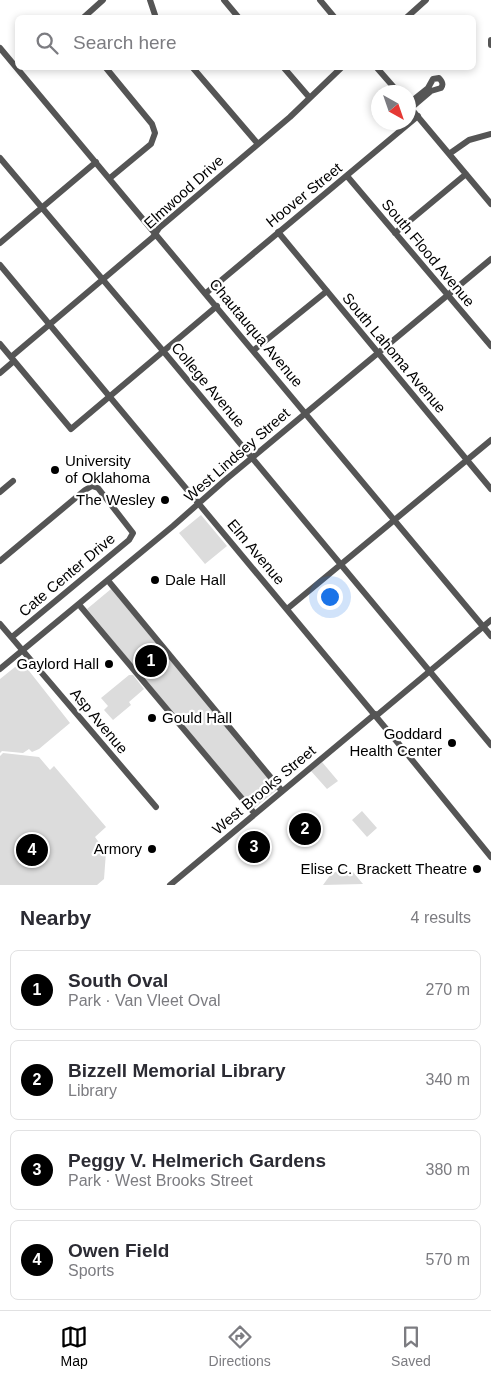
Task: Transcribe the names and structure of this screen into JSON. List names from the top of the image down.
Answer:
{
  "streets": {
    "street": [
      "Elmwood Drive",
      "Hoover Street",
      "South Flood Avenue",
      "Chautauqua Avenue",
      "South Lahoma Avenue",
      "College Avenue",
      "West Lindsey Street",
      "Elm Avenue",
      "Cate Center Drive",
      "Asp Avenue",
      "West Brooks Street"
    ]
  },
  "crossings": [
    ["Elmwood Drive", "Chautauqua Avenue"],
    ["Elmwood Drive", "College Avenue"],
    ["Elmwood Drive", "Elm Avenue"],
    ["Hoover Street", "South Flood Avenue"],
    ["Hoover Street", "Chautauqua Avenue"],
    ["Hoover Street", "South Lahoma Avenue"],
    ["South Flood Avenue", "West Lindsey Street"],
    ["Chautauqua Avenue", "West Lindsey Street"],
    ["Chautauqua Avenue", "West Brooks Street"],
    ["South Lahoma Avenue", "West Lindsey Street"],
    ["College Avenue", "West Lindsey Street"],
    ["College Avenue", "West Brooks Street"],
    ["West Lindsey Street", "Elm Avenue"],
    ["West Lindsey Street", "Asp Avenue"],
    ["Elm Avenue", "West Brooks Street"],
    ["Cate Center Drive", "Asp Avenue"]
  ],
  "places": [
    "University of Oklahoma",
    "The Wesley",
    "Dale Hall",
    "Gaylord Hall",
    "Gould Hall",
    "Goddard Health Center",
    "Armory",
    "Elise C. Brackett Theatre"
  ],
  "north": "bottom right",
  "page": {
    "search": "Search here",
    "pins": [
      "1",
      "2",
      "3",
      "4"
    ],
    "heading": ["Nearby", "4 results"],
    "list": [
      {
        "mark": "1",
        "name": "South Oval",
        "note": "Park · Van Vleet Oval",
        "value": "270 m"
      },
      {
        "mark": "2",
        "name": "Bizzell Memorial Library",
        "note": "Library",
        "value": "340 m"
      },
      {
        "mark": "3",
        "name": "Peggy V. Helmerich Gardens",
        "note": "Park · West Brooks Street",
        "value": "380 m"
      },
      {
        "mark": "4",
        "name": "Owen Field",
        "note": "Sports",
        "value": "570 m"
      }
    ],
    "nav": ["Map", "Directions", "Saved"]
  }
}
